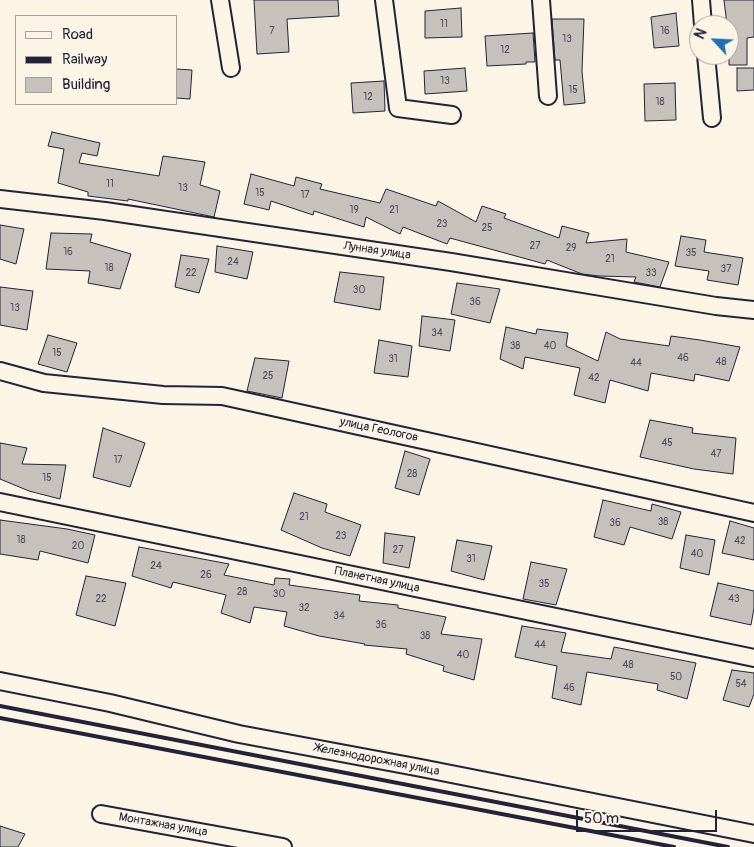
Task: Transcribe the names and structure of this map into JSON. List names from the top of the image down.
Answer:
{
  "streets": {
    "street": [
      "Лунная улица",
      "улица Геологов",
      "Планетная улица",
      "Железнодорожная улица",
      "Монтажная улица"
    ]
  },
  "house_numbers": [
    "11",
    "7",
    "16",
    "13",
    "12",
    "13",
    "15",
    "12",
    "18",
    "11",
    "13",
    "15",
    "17",
    "19",
    "21",
    "23",
    "25",
    "27",
    "29",
    "16",
    "35",
    "21",
    "24",
    "18",
    "37",
    "22",
    "33",
    "30",
    "36",
    "13",
    "34",
    "38",
    "40",
    "15",
    "46",
    "31",
    "48",
    "44",
    "25",
    "42",
    "45",
    "47",
    "17",
    "28",
    "15",
    "21",
    "38",
    "36",
    "23",
    "18",
    "42",
    "20",
    "27",
    "40",
    "31",
    "24",
    "26",
    "35",
    "28",
    "30",
    "22",
    "43",
    "32",
    "34",
    "36",
    "38",
    "44",
    "40",
    "48",
    "50",
    "54",
    "46"
  ],
  "legend": ["Road", "Railway", "Building"],
  "scale_bar": "50 m",
  "north": "top left"
}
